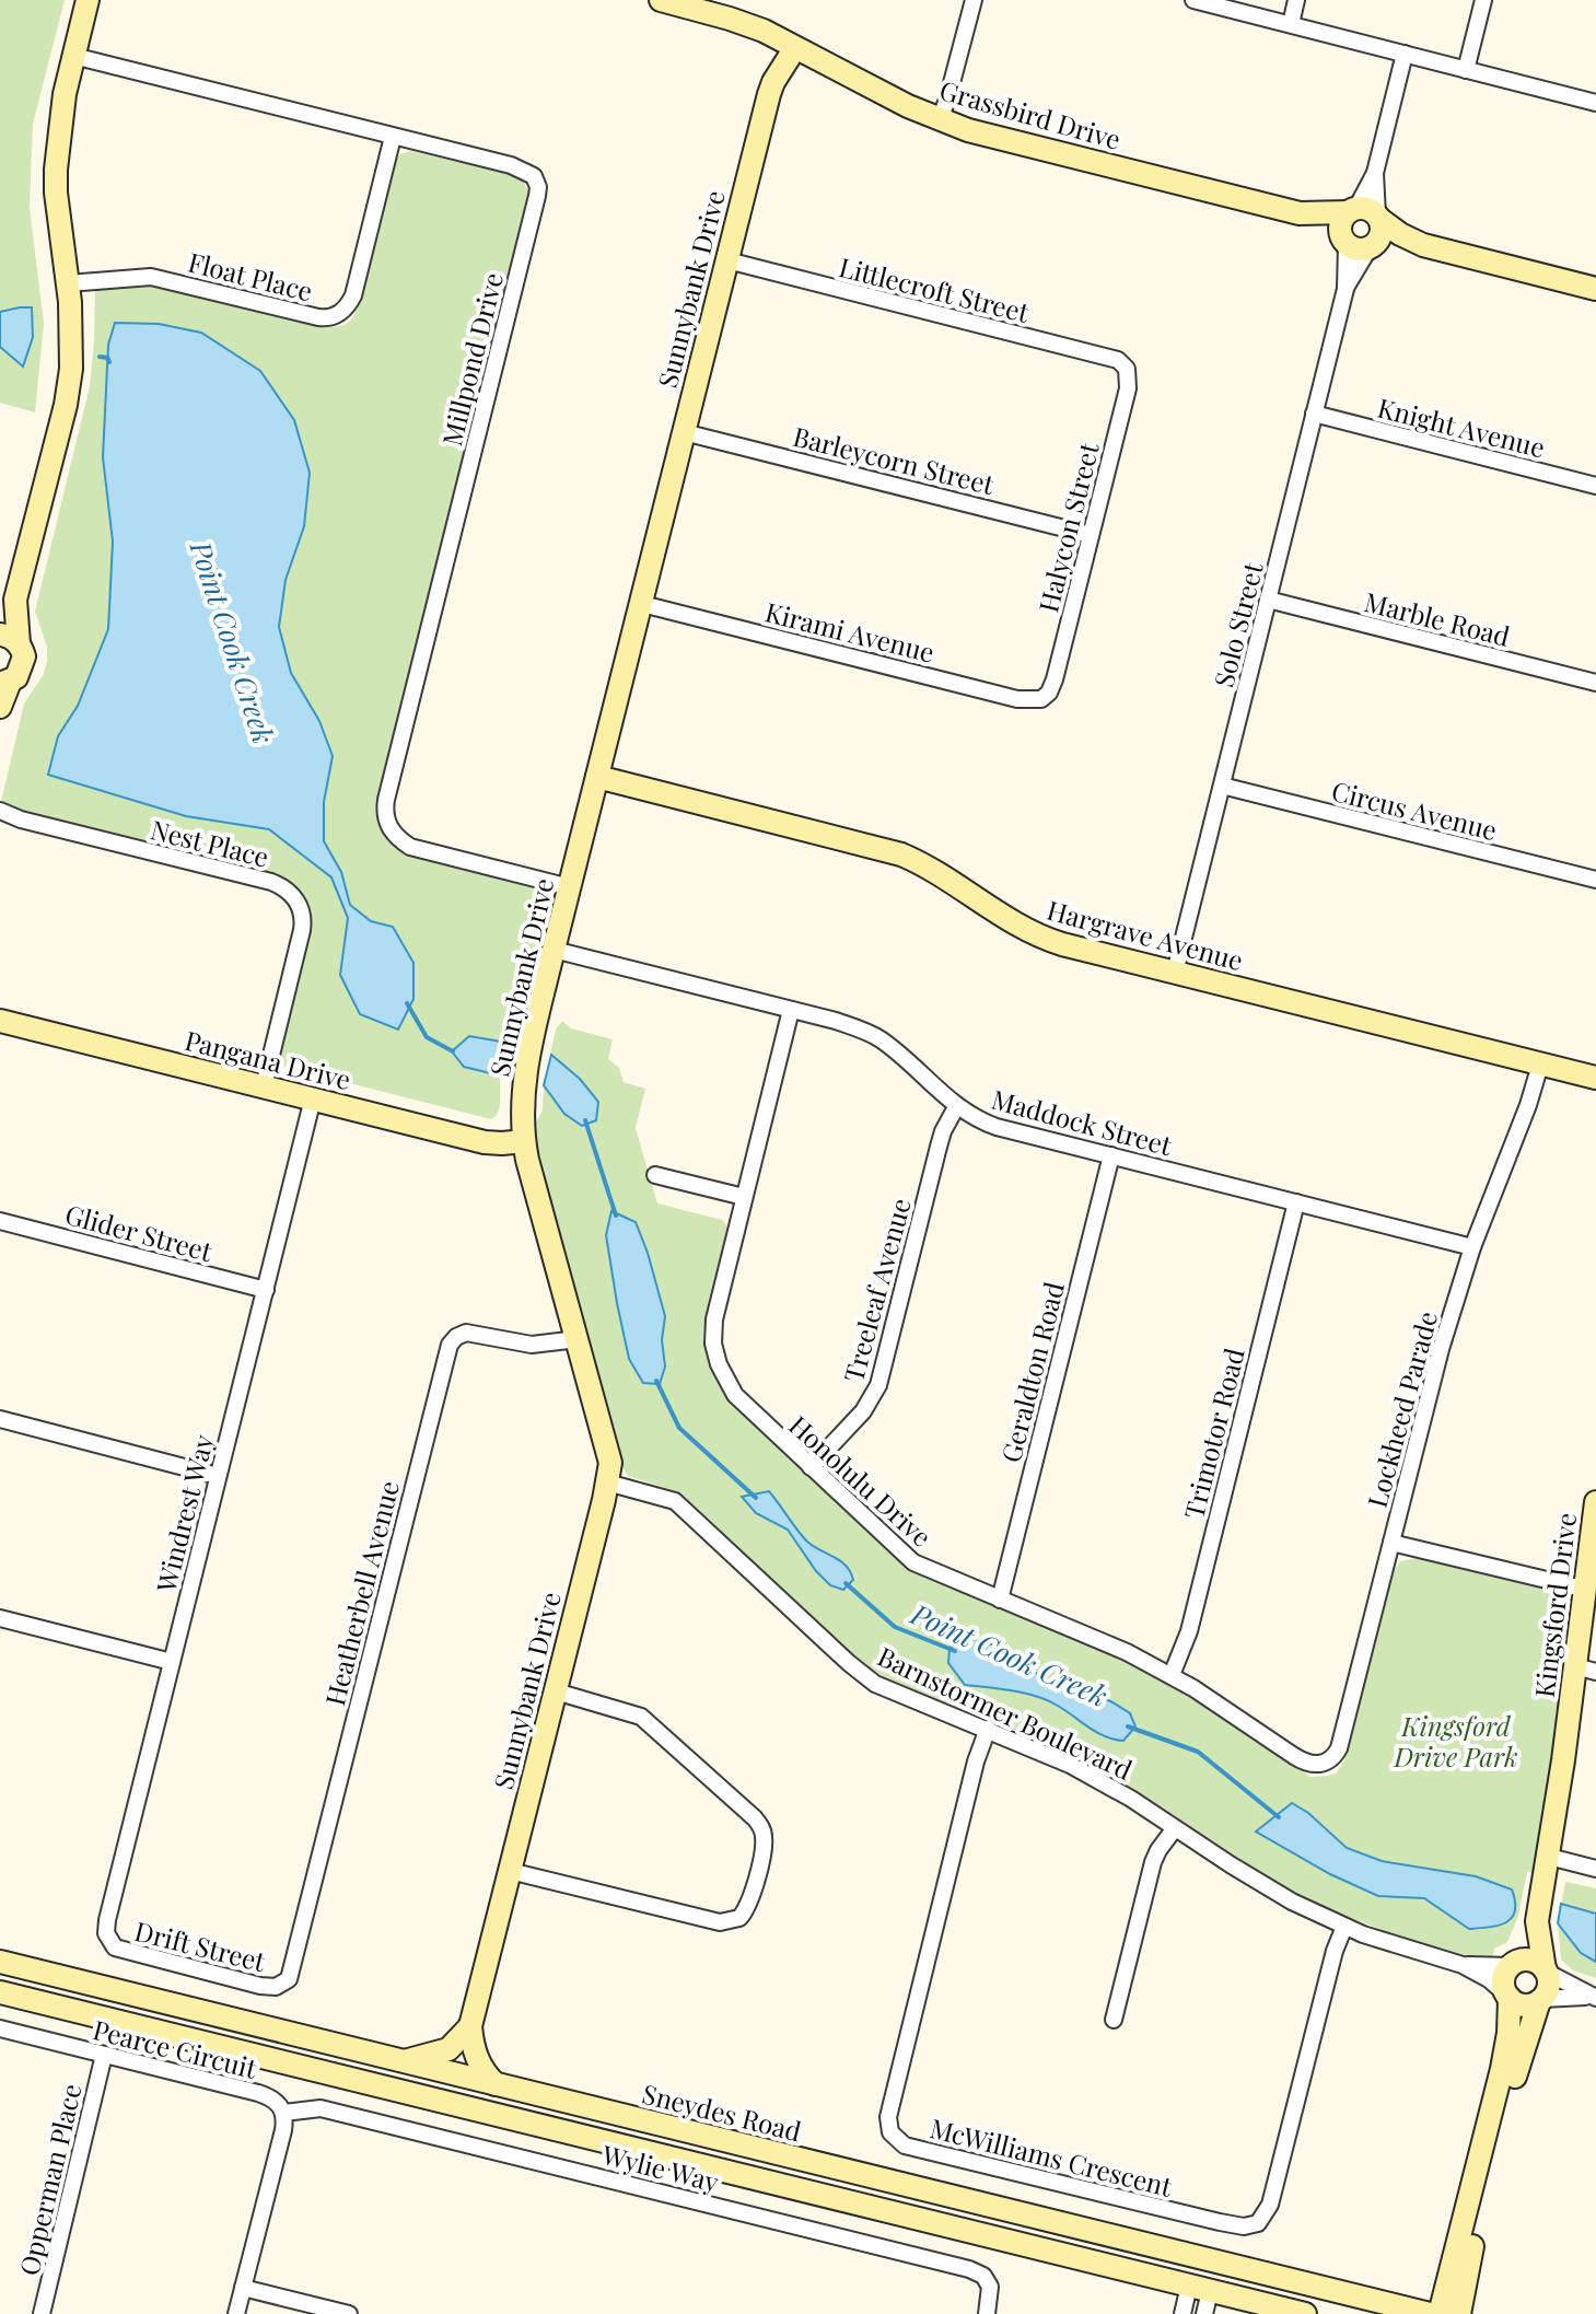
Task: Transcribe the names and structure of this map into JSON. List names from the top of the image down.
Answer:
{
  "streets": {
    "street": [
      "Grassbird Drive",
      "Float Place",
      "Sunnybank Drive",
      "Littlecroft Street",
      "Millpond Drive",
      "Knight Avenue",
      "Barleycorn Street",
      "Halycon Street",
      "Marble Road",
      "Solo Street",
      "Kirami Avenue",
      "Circus Avenue",
      "Nest Place",
      "Hargrave Avenue",
      "Pangana Drive",
      "Maddock Street",
      "Glider Street",
      "Treeleaf Avenue",
      "Geraldton Road",
      "Lockheed Parade",
      "Trimotor Road",
      "Honolulu Drive",
      "Windrest Way",
      "Heatherbell Avenue",
      "Kingsford Drive",
      "Barnstormer Boulevard",
      "Drift Street",
      "Pearce Circuit",
      "Sneydes Road",
      "McWilliams Crescent",
      "Wylie Way",
      "Opperman Place"
    ]
  },
  "crossings": [
    ["Grassbird Drive", "Sunnybank Drive"],
    ["Grassbird Drive", "Solo Street"],
    ["Float Place", "Millpond Drive"],
    ["Sunnybank Drive", "Littlecroft Street"],
    ["Sunnybank Drive", "Millpond Drive"],
    ["Sunnybank Drive", "Barleycorn Street"],
    ["Sunnybank Drive", "Kirami Avenue"],
    ["Sunnybank Drive", "Hargrave Avenue"],
    ["Sunnybank Drive", "Pangana Drive"],
    ["Sunnybank Drive", "Maddock Street"],
    ["Sunnybank Drive", "Heatherbell Avenue"],
    ["Sunnybank Drive", "Barnstormer Boulevard"],
    ["Littlecroft Street", "Halycon Street"],
    ["Knight Avenue", "Solo Street"],
    ["Barleycorn Street", "Halycon Street"],
    ["Halycon Street", "Kirami Avenue"],
    ["Marble Road", "Solo Street"],
    ["Solo Street", "Circus Avenue"],
    ["Solo Street", "Hargrave Avenue"],
    ["Nest Place", "Pangana Drive"],
    ["Hargrave Avenue", "Lockheed Parade"],
    ["Pangana Drive", "Windrest Way"],
    ["Maddock Street", "Treeleaf Avenue"],
    ["Maddock Street", "Geraldton Road"],
    ["Maddock Street", "Lockheed Parade"],
    ["Maddock Street", "Trimotor Road"],
    ["Maddock Street", "Honolulu Drive"],
    ["Glider Street", "Windrest Way"],
    ["Treeleaf Avenue", "Honolulu Drive"],
    ["Geraldton Road", "Honolulu Drive"],
    ["Lockheed Parade", "Honolulu Drive"],
    ["Trimotor Road", "Honolulu Drive"],
    ["Windrest Way", "Drift Street"],
    ["Heatherbell Avenue", "Drift Street"],
    ["Kingsford Drive", "Barnstormer Boulevard"],
    ["Barnstormer Boulevard", "McWilliams Crescent"],
    ["Pearce Circuit", "Wylie Way"],
    ["Pearce Circuit", "Opperman Place"]
  ],
  "water": ["Point Cook Creek"],
  "parks": ["Kingsford Drive Park"]
}
